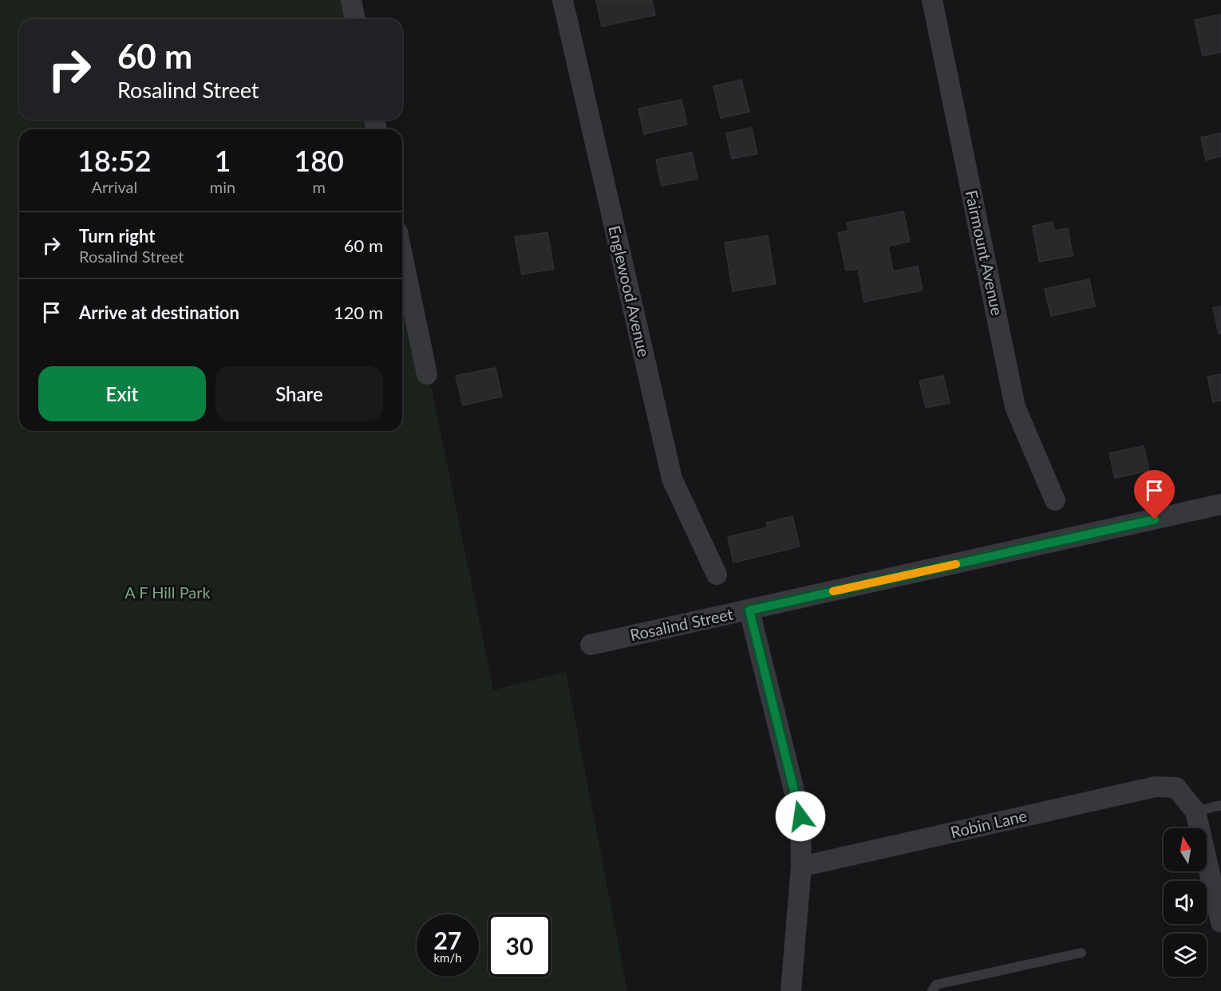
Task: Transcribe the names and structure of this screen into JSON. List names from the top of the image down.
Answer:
{
  "streets": {
    "street": [
      "Fairmount Avenue",
      "Englewood Avenue",
      "Rosalind Street",
      "Robin Lane"
    ]
  },
  "parks": ["A F Hill Park"],
  "north": "top",
  "page": {
    "turn": ["60 m", "Rosalind Street"],
    "eta": [
      "18:52",
      "Arrival",
      "1",
      "min",
      "180",
      "m"
    ],
    "list": [
      {
        "name": "Turn right",
        "note": "Rosalind Street",
        "value": "60 m"
      },
      {
        "name": "Arrive at destination",
        "value": "120 m"
      }
    ],
    "buttons": ["Exit", "Share"],
    "speed": "27 km/h",
    "limit": "30"
  }
}
